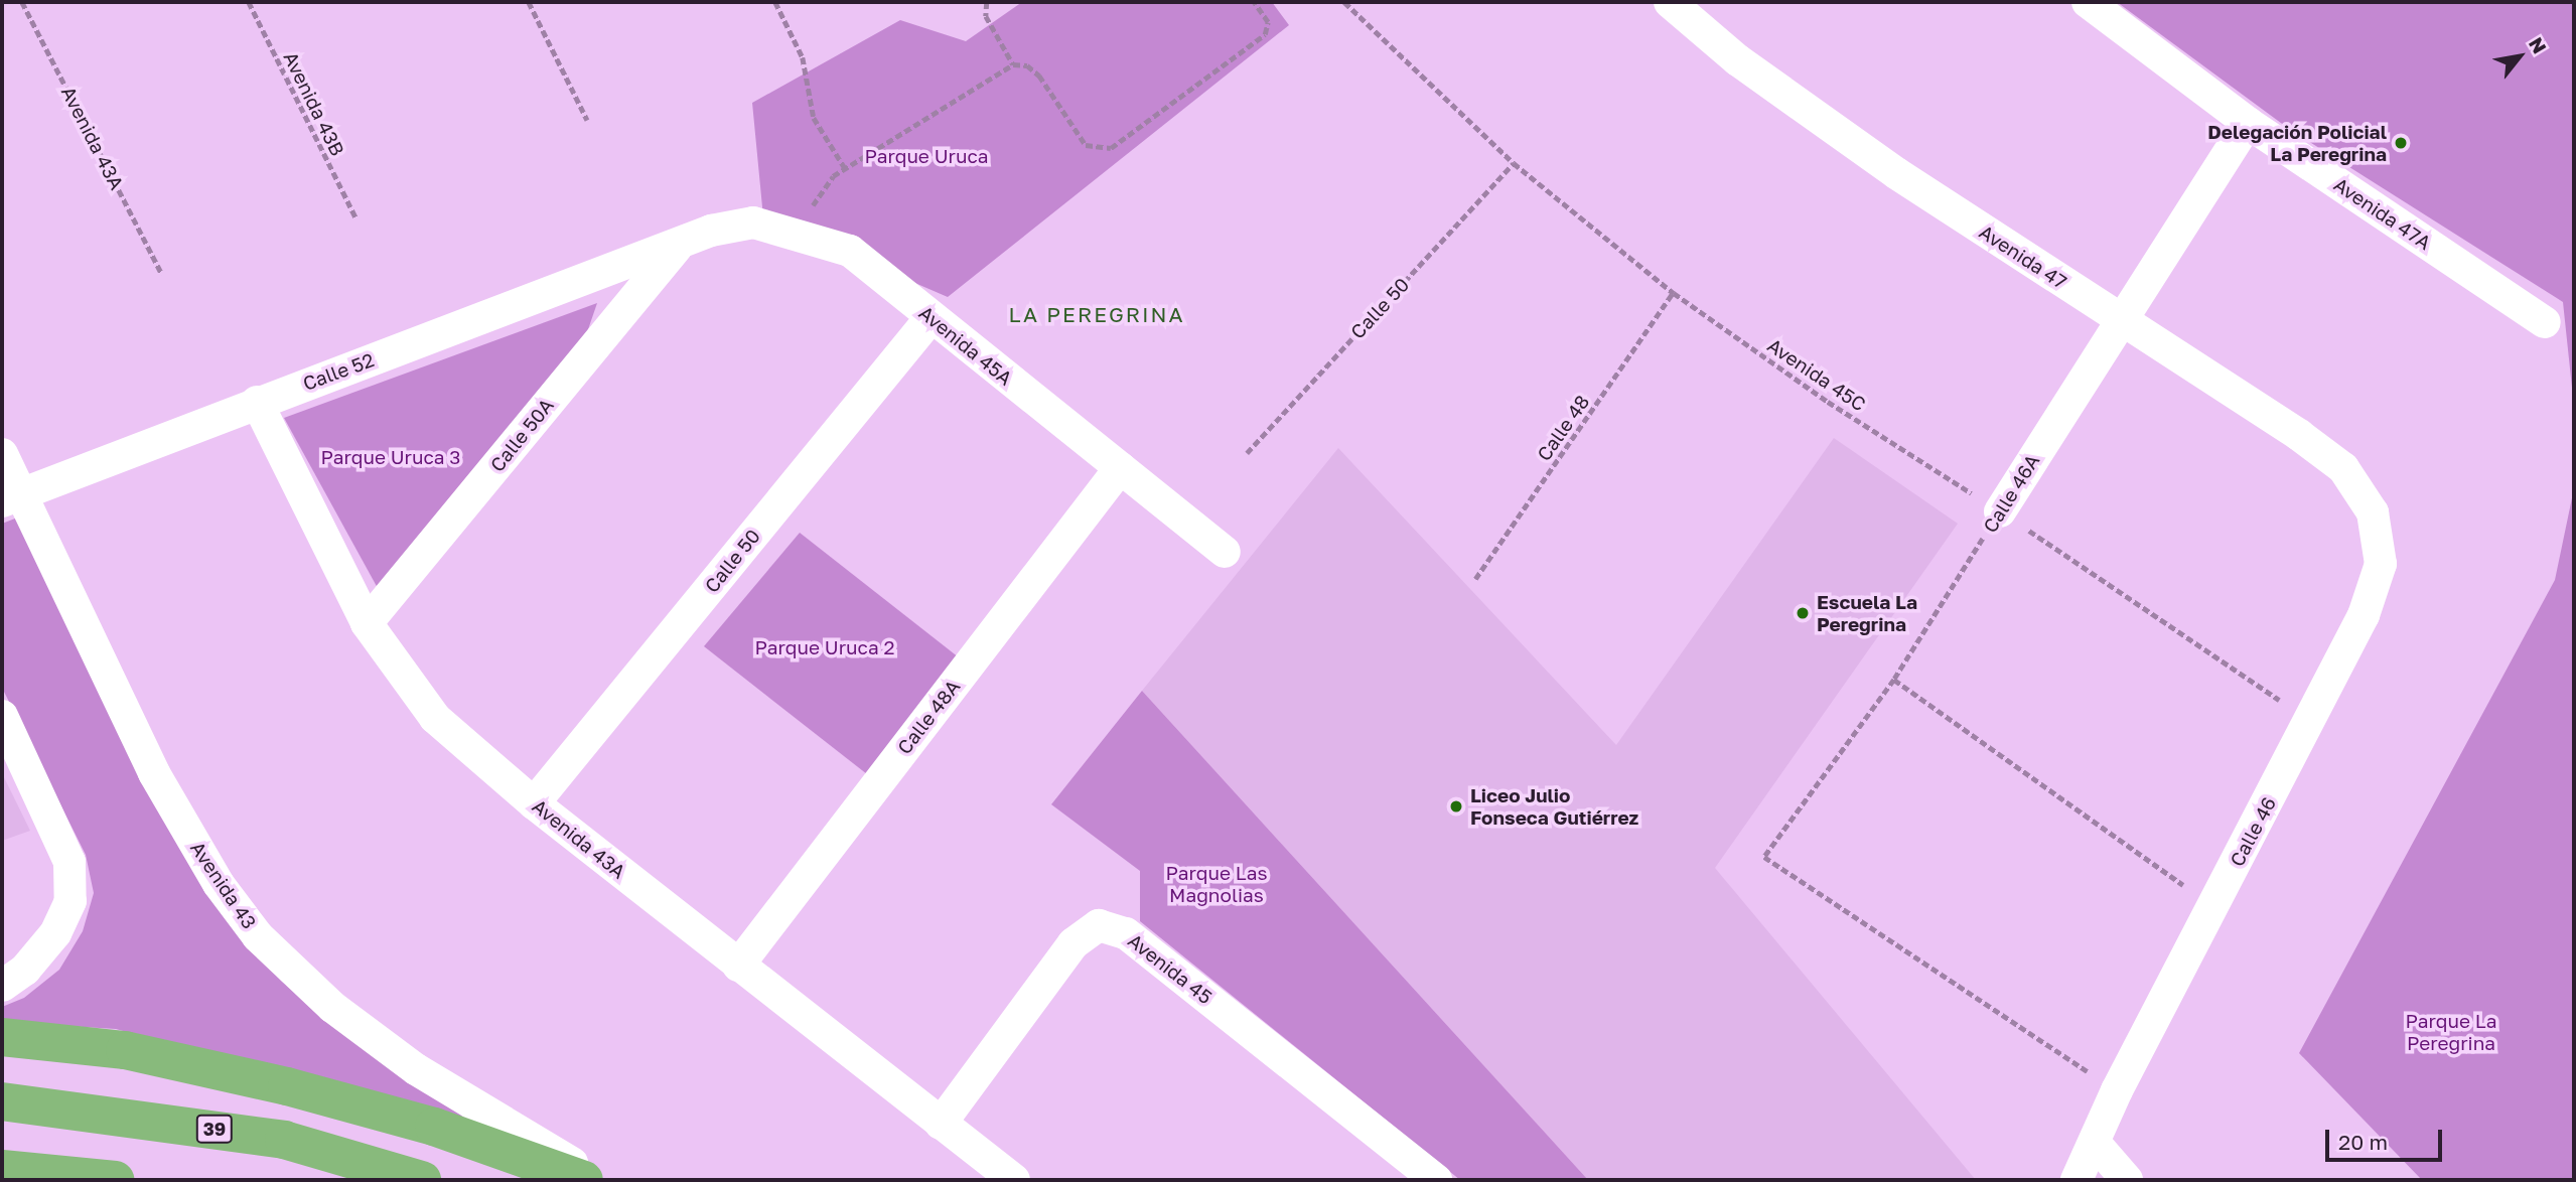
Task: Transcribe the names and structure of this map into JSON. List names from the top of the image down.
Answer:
{
  "streets": {
    "highway": ["39"],
    "street": [
      "Avenida 43A",
      "Avenida 47A",
      "Avenida 47",
      "Calle 50",
      "Avenida 45A",
      "Calle 52",
      "Calle 50A",
      "Calle 46A",
      "Calle 48A",
      "Calle 46",
      "Avenida 43",
      "Avenida 45"
    ],
    "path": ["Avenida 43B", "Avenida 45C", "Calle 48"]
  },
  "crossings": [
    ["Avenida 43A", "Calle 50"],
    ["Avenida 43A", "Calle 52"],
    ["Avenida 43A", "Calle 50A"],
    ["Avenida 43A", "Calle 48A"],
    ["Avenida 43A", "Avenida 45"],
    ["Avenida 47A", "Calle 46A"],
    ["Avenida 47", "Calle 46A"],
    ["Avenida 47", "Calle 46"],
    ["Calle 50", "Avenida 45A"],
    ["Calle 50", "Avenida 45C"],
    ["Avenida 45A", "Calle 52"],
    ["Avenida 45A", "Calle 50A"],
    ["Avenida 45A", "Calle 48A"],
    ["Calle 52", "Calle 50A"],
    ["Calle 52", "Avenida 43"],
    ["Avenida 45C", "Calle 48"],
    ["Avenida 45C", "Calle 46A"],
    ["Avenida 45C", "Calle 46"],
    ["Calle 46A", "Calle 46"]
  ],
  "districts": ["LA PEREGRINA"],
  "parks": [
    "Parque Uruca",
    "Parque Uruca 3",
    "Parque Uruca 2",
    "Parque Las Magnolias",
    "Parque La Peregrina"
  ],
  "places": ["Delegación Policial La Peregrina", "Escuela La Peregrina", "Liceo Julio Fonseca Gutiérrez"],
  "scale_bar": "20 m",
  "north": "top right"
}
